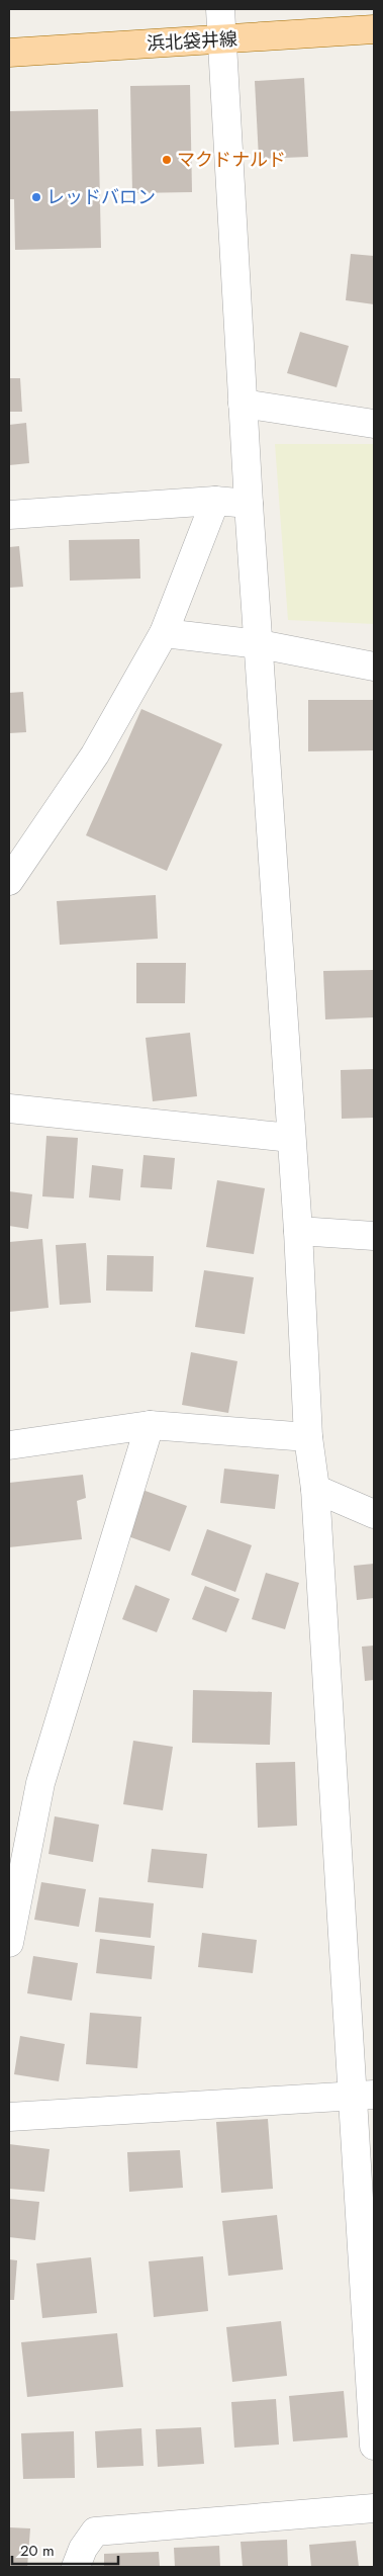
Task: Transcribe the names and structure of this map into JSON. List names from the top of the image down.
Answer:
{
  "streets": {
    "main road": ["浜北袋井線"]
  },
  "places": ["マクドナルド", "レッドバロン"],
  "scale_bar": "20 m"
}
